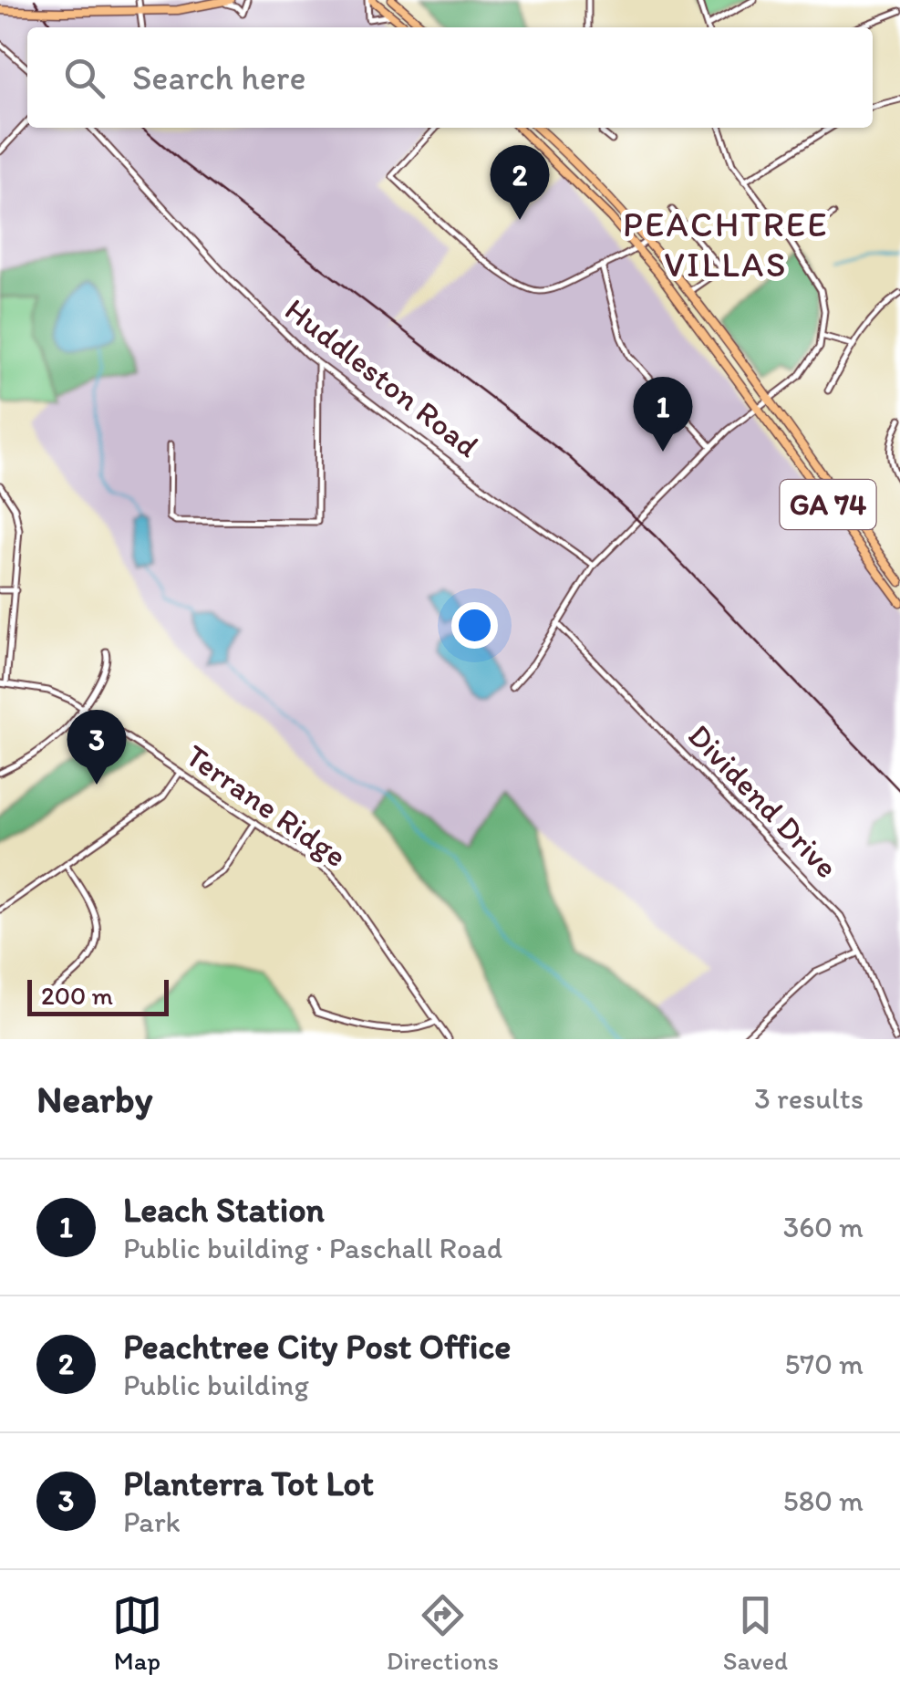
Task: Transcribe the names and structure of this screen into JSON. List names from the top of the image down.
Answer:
{
  "streets": {
    "main road": ["GA 74"],
    "street": ["Huddleston Road", "Dividend Drive", "Terrane Ridge"]
  },
  "districts": ["PEACHTREE VILLAS"],
  "scale_bar": "200 m",
  "page": {
    "search": "Search here",
    "pins": ["2", "1", "3"],
    "scale": "200 m",
    "heading": ["Nearby", "3 results"],
    "list": [
      {
        "mark": "1",
        "name": "Leach Station",
        "note": "Public building · Paschall Road",
        "value": "360 m"
      },
      {
        "mark": "2",
        "name": "Peachtree City Post Office",
        "note": "Public building",
        "value": "570 m"
      },
      {
        "mark": "3",
        "name": "Planterra Tot Lot",
        "note": "Park",
        "value": "580 m"
      }
    ],
    "nav": ["Map", "Directions", "Saved"]
  }
}
